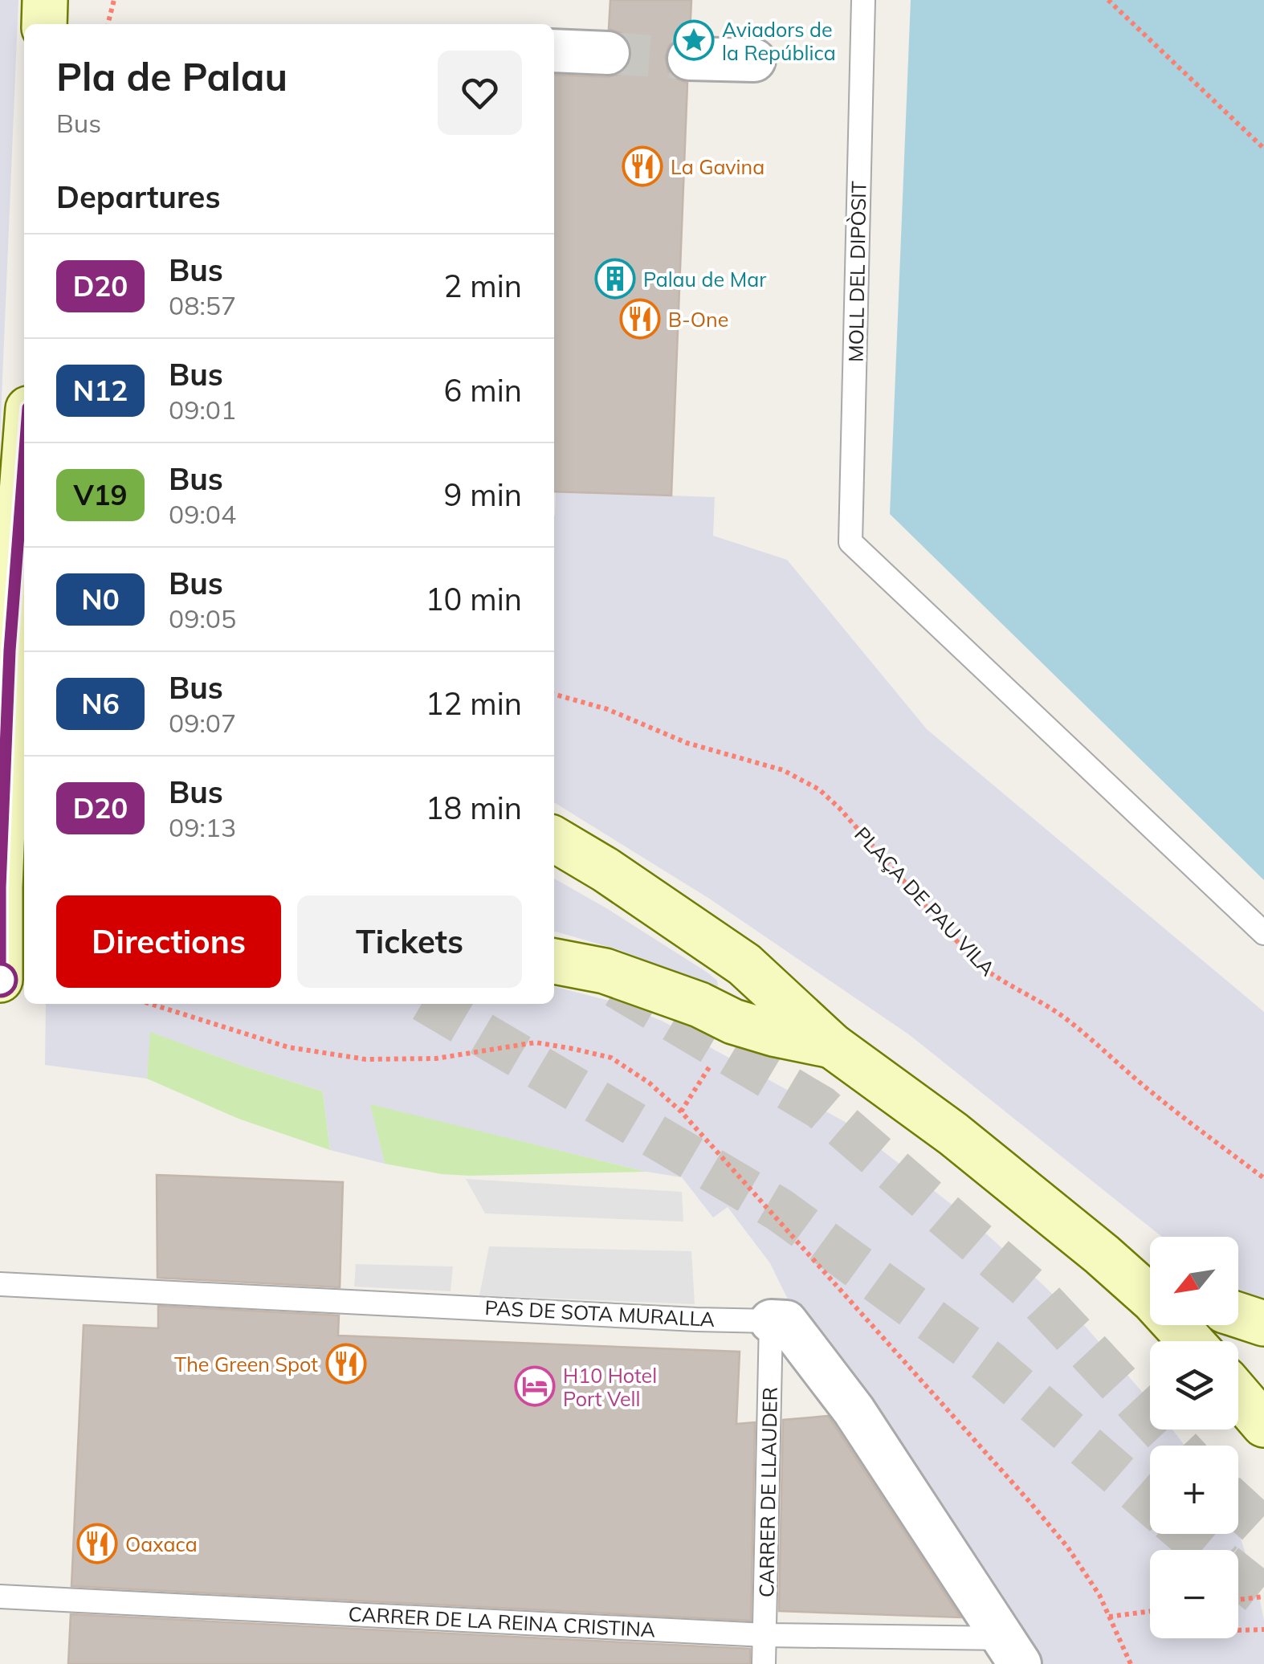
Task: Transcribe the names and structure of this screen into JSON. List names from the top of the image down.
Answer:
{
  "streets": {
    "lane": [
      "MOLL DEL DIPÒSIT",
      "PAS DE SOTA MURALLA",
      "CARRER DE LLAUDER",
      "CARRER DE LA REINA CRISTINA"
    ],
    "path": ["PLAÇA DE PAU VILA"]
  },
  "crossings": [
    ["PAS DE SOTA MURALLA", "CARRER DE LLAUDER"],
    ["CARRER DE LLAUDER", "CARRER DE LA REINA CRISTINA"]
  ],
  "places": {
    "place": ["Aviadors de la República"],
    "restaurant": [
      "La Gavina",
      "B-One",
      "The Green Spot",
      "Oaxaca"
    ],
    "building": ["Palau de Mar"],
    "hotel": ["H10 Hotel Port Vell"]
  },
  "lines": ["bus line D20"],
  "north": "bottom left",
  "page": {
    "heading": [
      ["Pla de Palau", "Bus"],
      "Departures"
    ],
    "list": [
      {
        "mark": "D20",
        "name": "Bus",
        "note": "08:57",
        "value": "2 min"
      },
      {
        "mark": "N12",
        "name": "Bus",
        "note": "09:01",
        "value": "6 min"
      },
      {
        "mark": "V19",
        "name": "Bus",
        "note": "09:04",
        "value": "9 min"
      },
      {
        "mark": "N0",
        "name": "Bus",
        "note": "09:05",
        "value": "10 min"
      },
      {
        "mark": "N6",
        "name": "Bus",
        "note": "09:07",
        "value": "12 min"
      },
      {
        "mark": "D20",
        "name": "Bus",
        "note": "09:13",
        "value": "18 min"
      }
    ],
    "buttons": ["Directions", "Tickets"],
    "map_buttons": ["+", "−"]
  }
}
